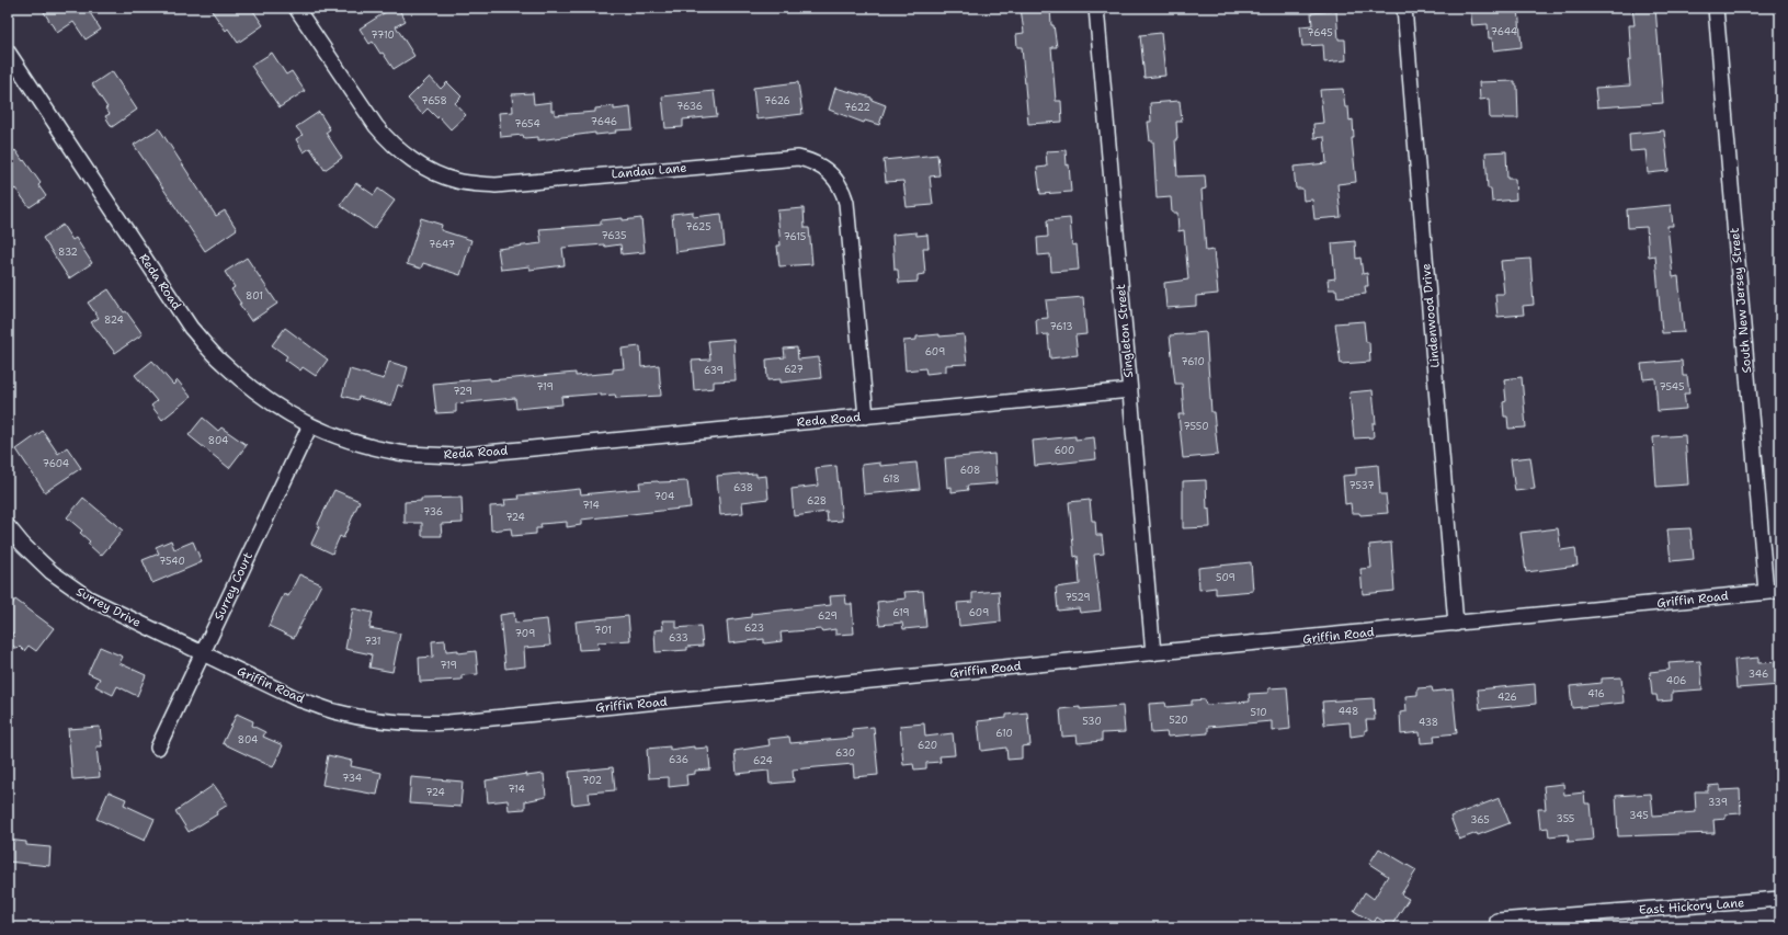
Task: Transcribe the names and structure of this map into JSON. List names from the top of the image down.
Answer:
{
  "streets": {
    "street": [
      "Landau Lane",
      "Reda Road",
      "South New Jersey Street",
      "Lindenwood Drive",
      "Singleton Street",
      "Surrey Court",
      "Griffin Road",
      "Surrey Drive",
      "East Hickory Lane"
    ]
  },
  "crossings": [
    ["Landau Lane", "Reda Road"],
    ["Reda Road", "Singleton Street"],
    ["Reda Road", "Surrey Court"],
    ["South New Jersey Street", "Griffin Road"],
    ["Lindenwood Drive", "Griffin Road"],
    ["Singleton Street", "Griffin Road"],
    ["Surrey Court", "Griffin Road"],
    ["Surrey Court", "Surrey Drive"],
    ["Griffin Road", "Surrey Drive"]
  ],
  "house_numbers": [
    "7644",
    "7645",
    "7710",
    "7658",
    "7626",
    "7636",
    "7622",
    "7646",
    "7654",
    "7625",
    "7635",
    "7615",
    "7647",
    "832",
    "801",
    "824",
    "7613",
    "609",
    "7610",
    "627",
    "639",
    "719",
    "7545",
    "729",
    "7550",
    "804",
    "600",
    "7604",
    "608",
    "618",
    "7537",
    "638",
    "704",
    "628",
    "714",
    "736",
    "724",
    "7540",
    "509",
    "7529",
    "619",
    "609",
    "629",
    "623",
    "701",
    "709",
    "633",
    "731",
    "719",
    "346",
    "406",
    "416",
    "426",
    "448",
    "510",
    "520",
    "530",
    "438",
    "610",
    "804",
    "620",
    "630",
    "636",
    "624",
    "734",
    "702",
    "714",
    "724",
    "339",
    "345",
    "355",
    "365"
  ]
}
